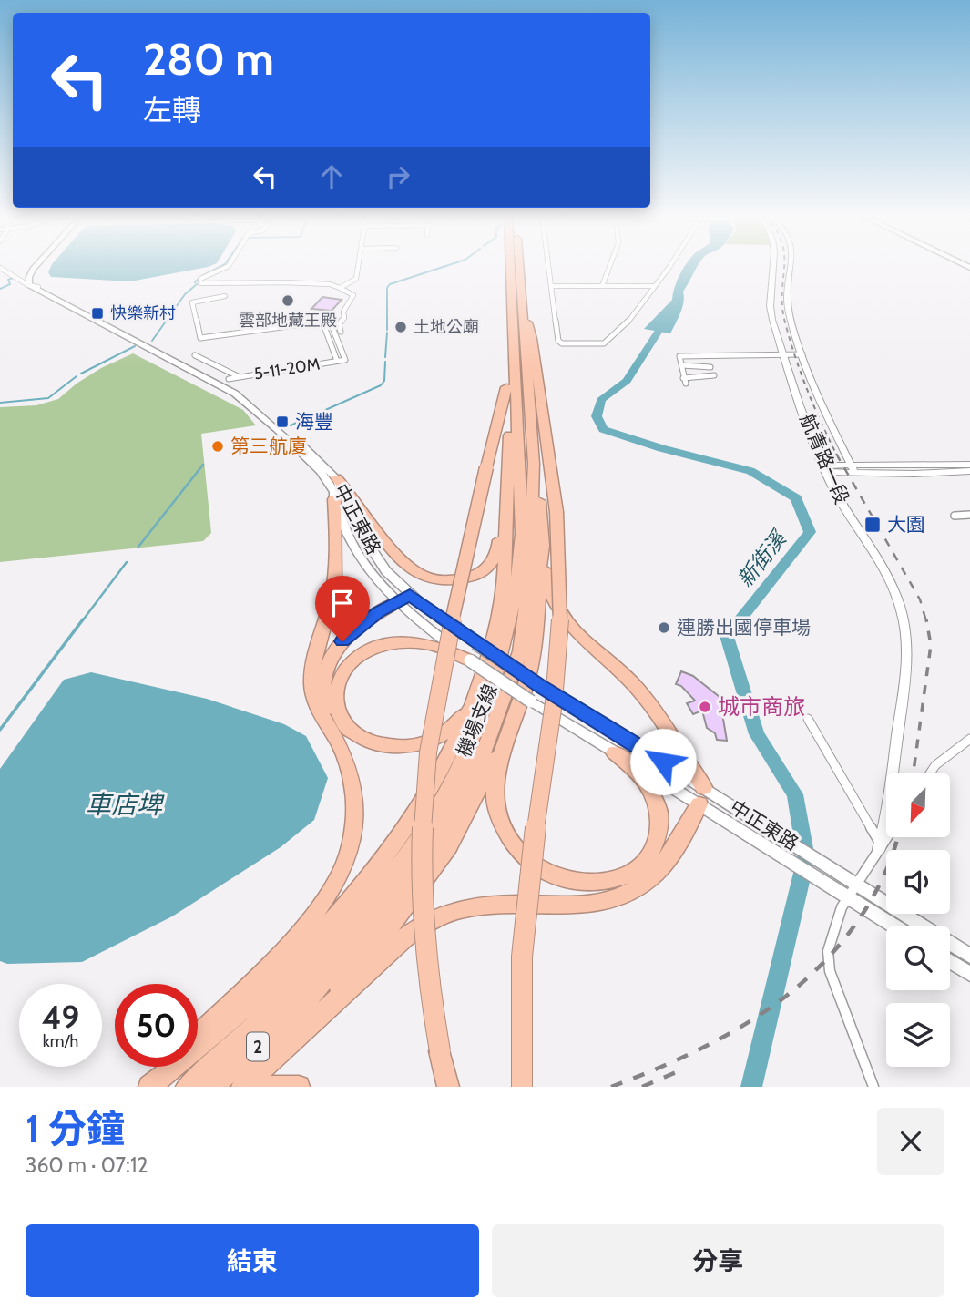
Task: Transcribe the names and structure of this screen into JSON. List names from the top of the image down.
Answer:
{
  "streets": {
    "highway": ["機場支線", "2"],
    "main road": ["中正東路"],
    "street": ["5-11-20M", "航青路一段"]
  },
  "water": ["新街溪", "車店埤"],
  "places": {
    "other": [
      "雲部地藏王殿",
      "土地公廟",
      "第三航廈",
      "連勝出國停車場",
      "城市商旅"
    ],
    "transit": ["快樂新村", "海豐", "大園"]
  },
  "north": "bottom left",
  "page": {
    "turn": ["280 m", "左轉"],
    "speed": "49 km/h",
    "limit": "50",
    "heading": ["1 分鐘", "360 m · 07:12"],
    "buttons": ["結束", "分享"]
  }
}
